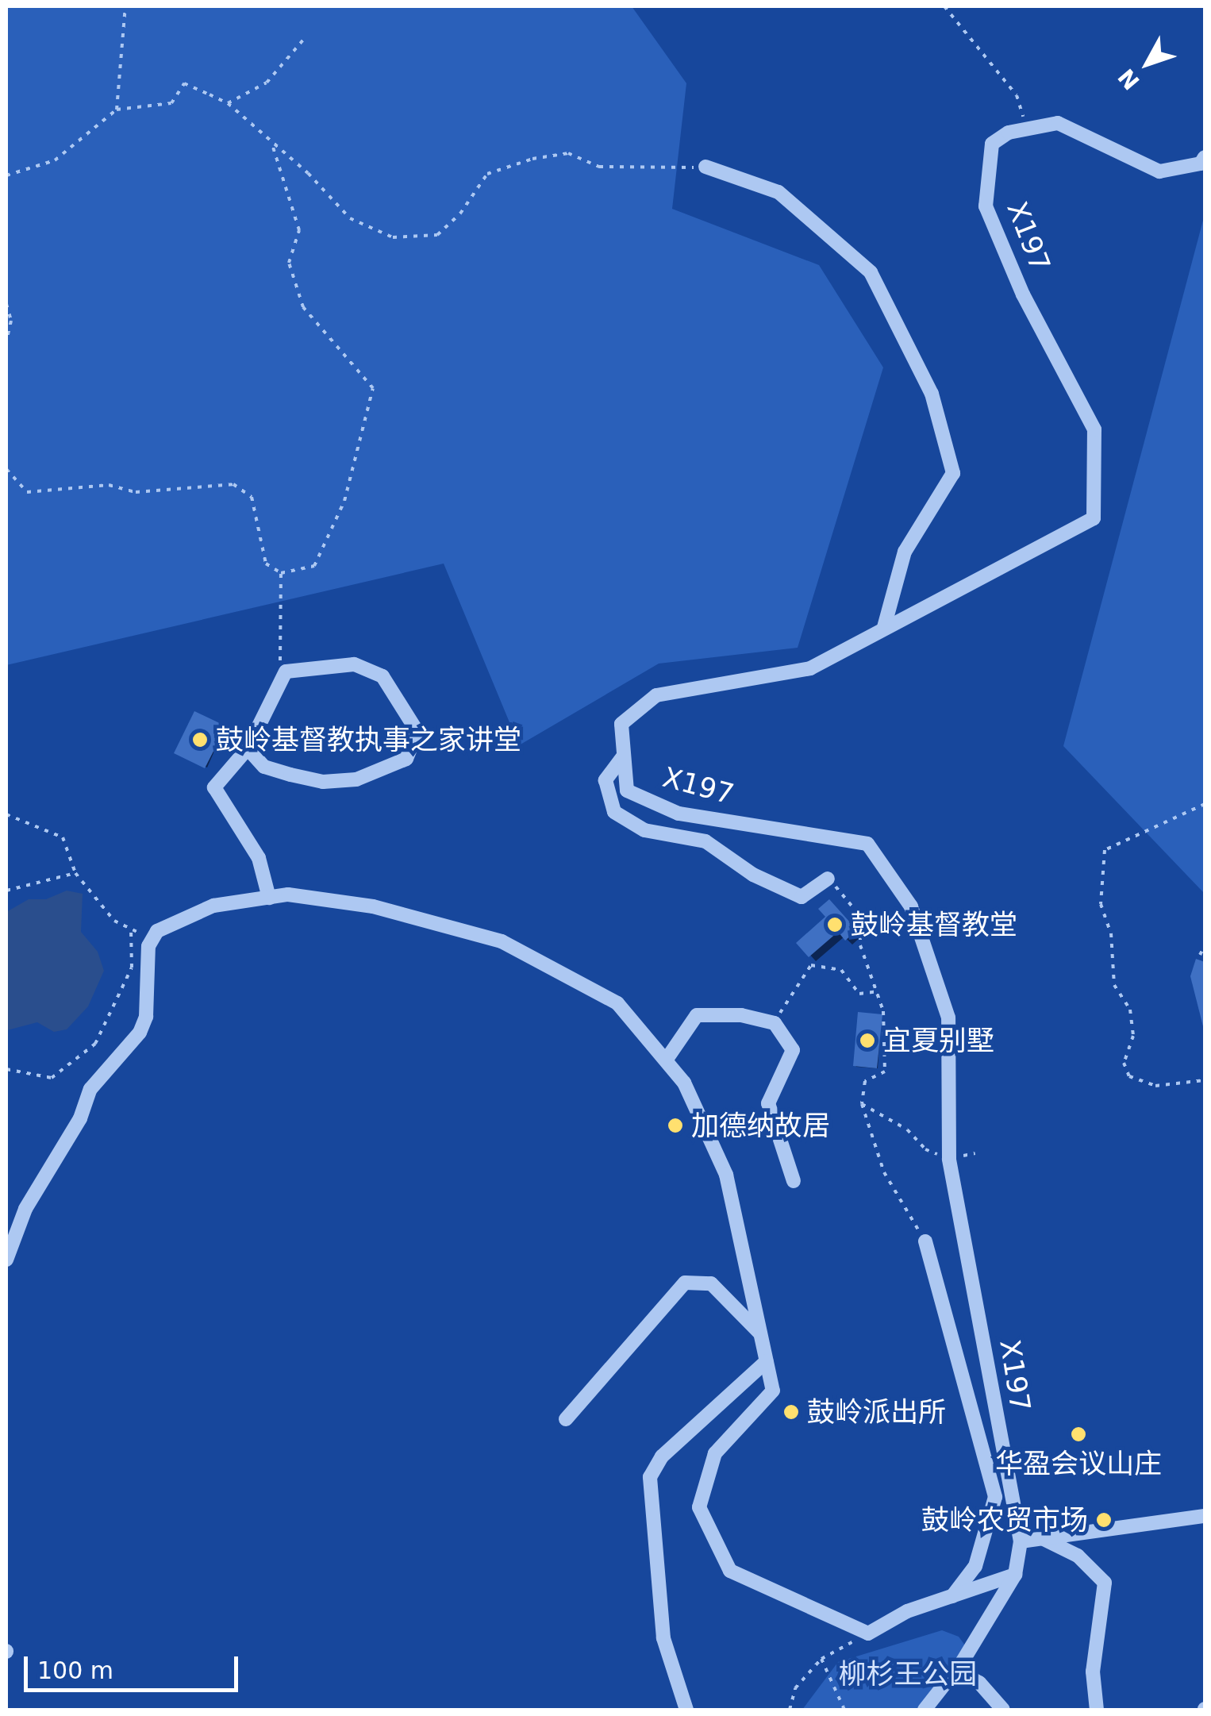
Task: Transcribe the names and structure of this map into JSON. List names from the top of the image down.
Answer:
{
  "streets": {
    "street": ["X197"]
  },
  "parks": ["柳杉王公园"],
  "places": [
    "鼓岭基督教执事之家讲堂",
    "鼓岭基督教堂",
    "宜夏别墅",
    "加德纳故居",
    "鼓岭派出所",
    "华盈会议山庄",
    "鼓岭农贸市场"
  ],
  "scale_bar": "100 m",
  "north": "bottom left"
}
